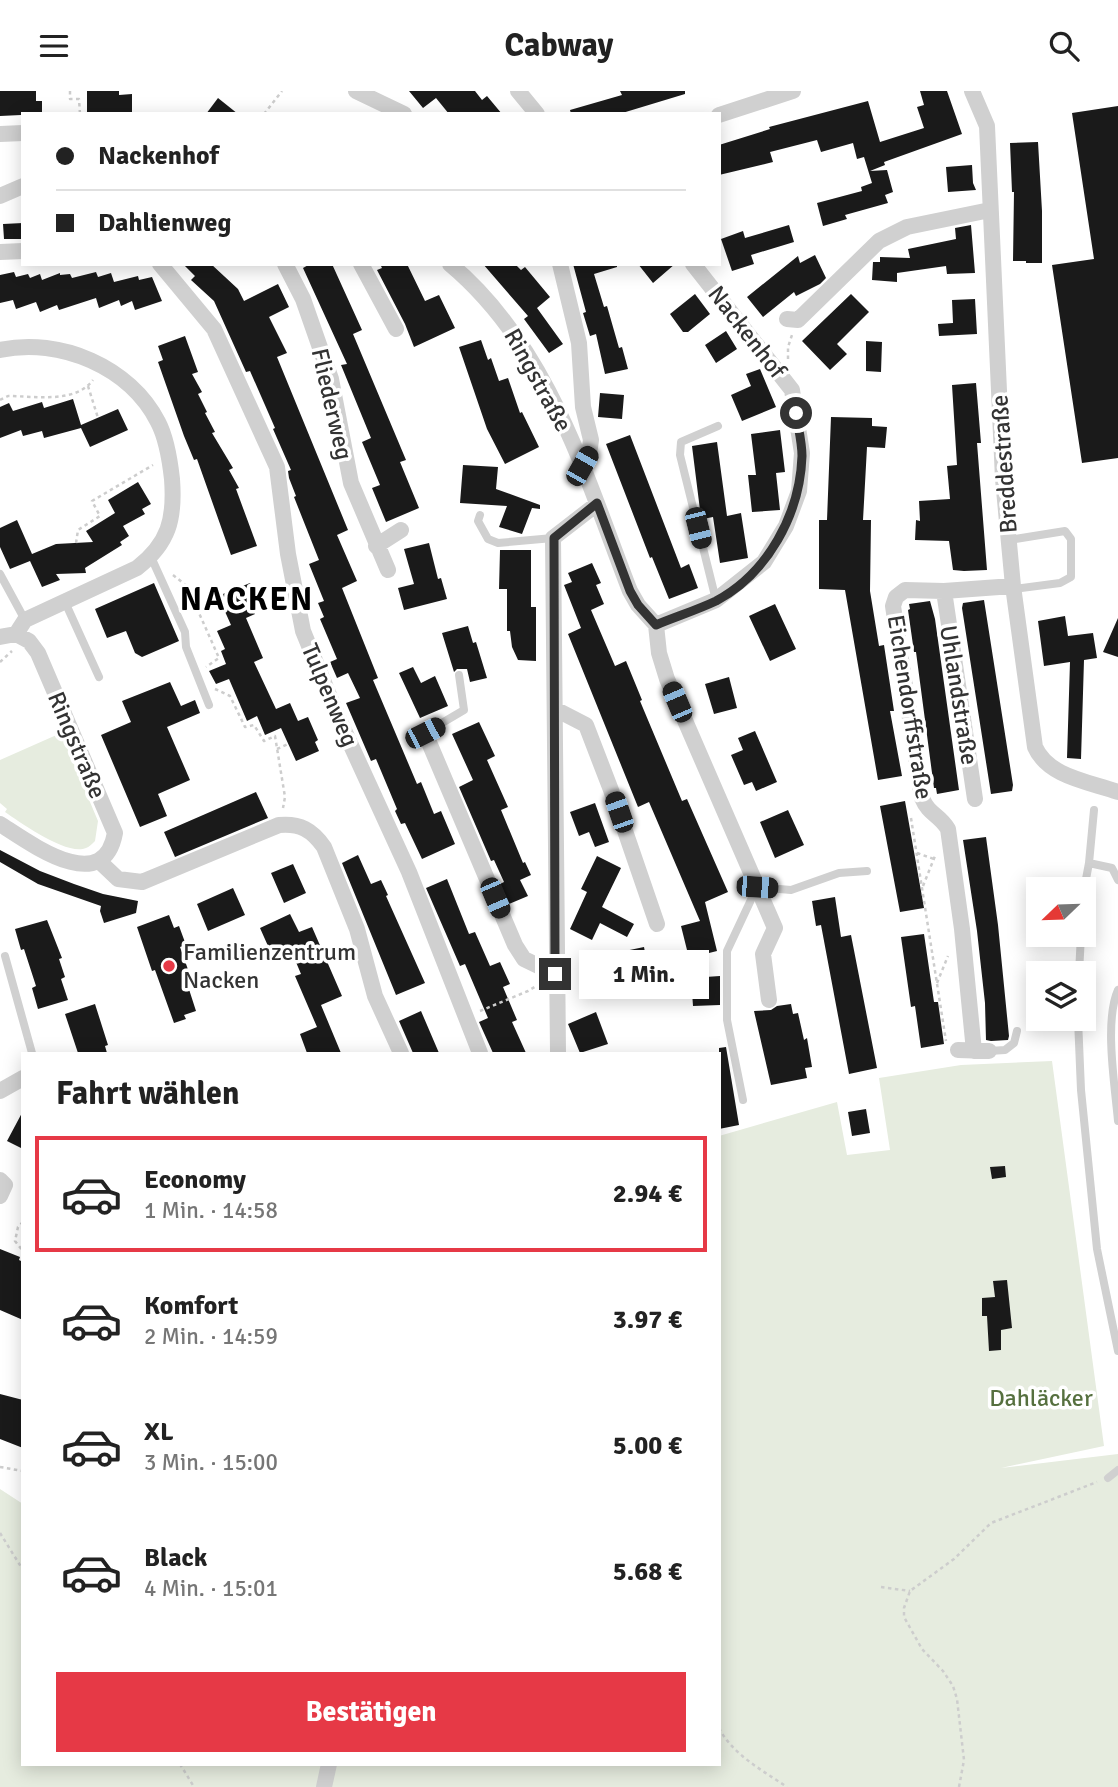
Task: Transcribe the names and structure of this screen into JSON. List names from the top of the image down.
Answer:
{
  "streets": {
    "street": [
      "Nackenhof",
      "Ringstraße",
      "Fliederweg",
      "Breddestraße",
      "Tulpenweg",
      "Uhlandstraße",
      "Eichendorffstraße"
    ]
  },
  "crossings": [
    ["Nackenhof", "Ringstraße"],
    ["Breddestraße", "Eichendorffstraße"],
    ["Uhlandstraße", "Eichendorffstraße"]
  ],
  "districts": ["NACKEN"],
  "parks": ["Dahläcker"],
  "places": ["Familienzentrum Nacken"],
  "north": "bottom left",
  "page": {
    "header": "Cabway",
    "banner": ["Nackenhof", "Dahlienweg"],
    "bubble": "1 Min.",
    "heading": "Fahrt wählen",
    "list": [
      {
        "name": "Economy",
        "note": "1 Min. · 14:58",
        "value": "2.94 €"
      },
      {
        "name": "Komfort",
        "note": "2 Min. · 14:59",
        "value": "3.97 €"
      },
      {
        "name": "XL",
        "note": "3 Min. · 15:00",
        "value": "5.00 €"
      },
      {
        "name": "Black",
        "note": "4 Min. · 15:01",
        "value": "5.68 €"
      }
    ],
    "buttons": "Bestätigen"
  }
}
